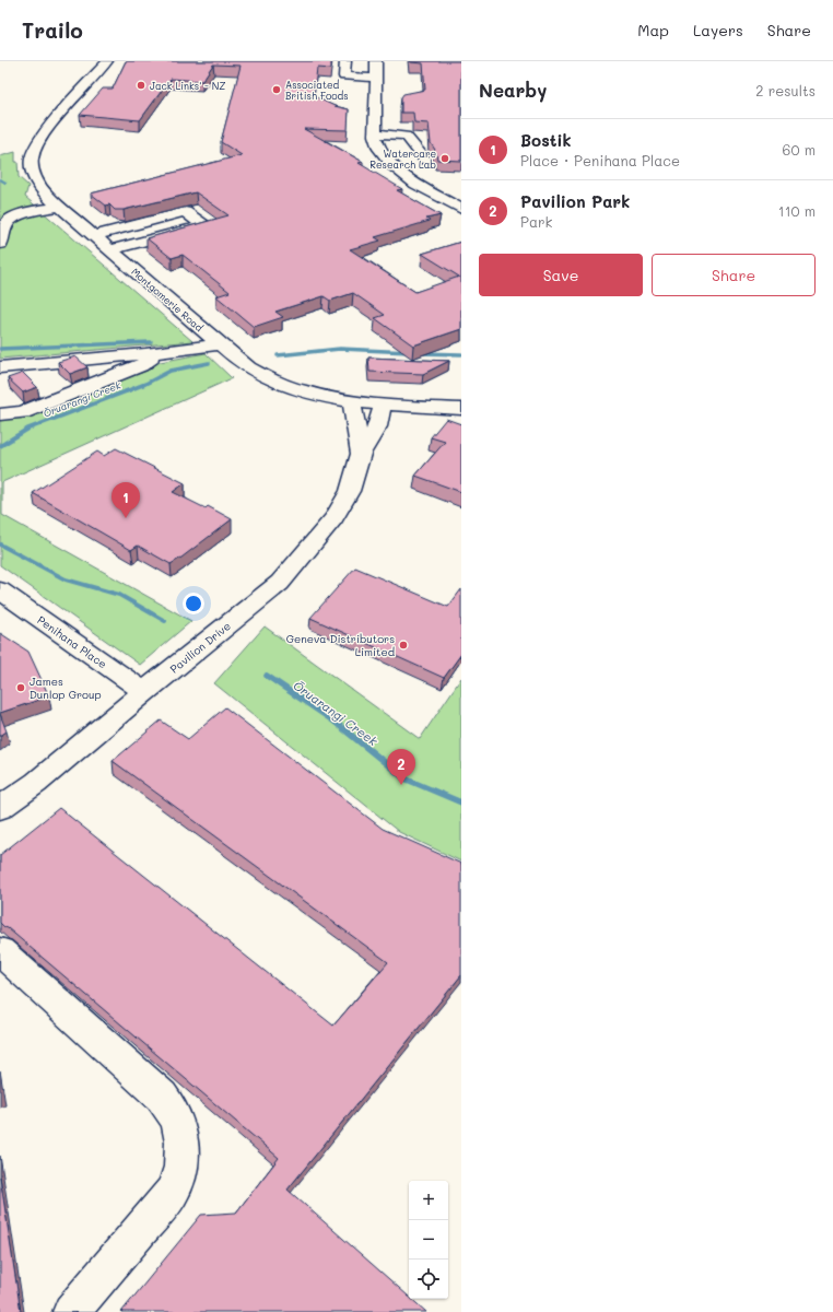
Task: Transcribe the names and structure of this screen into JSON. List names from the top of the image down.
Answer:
{
  "streets": {
    "street": ["Montgomerie Road", "Penihana Place", "Pavilion Drive"]
  },
  "crossings": [
    ["Montgomerie Road", "Pavilion Drive"],
    ["Penihana Place", "Pavilion Drive"]
  ],
  "water": ["Ōruarangi Creek"],
  "places": [
    "Jack Links' - NZ",
    "Associated British Foods",
    "Watercare Research Lab",
    "Geneva Distributors Limited",
    "James Dunlop Group"
  ],
  "page": {
    "header": "Trailo",
    "nav": ["Map", "Layers", "Share"],
    "heading": ["Nearby", "2 results"],
    "list": [
      {
        "mark": "1",
        "name": "Bostik",
        "note": "Place · Penihana Place",
        "value": "60 m"
      },
      {
        "mark": "2",
        "name": "Pavilion Park",
        "note": "Park",
        "value": "110 m"
      }
    ],
    "buttons": ["Save", "Share"],
    "pins": ["1", "2"],
    "map_buttons": ["+", "−"]
  }
}
